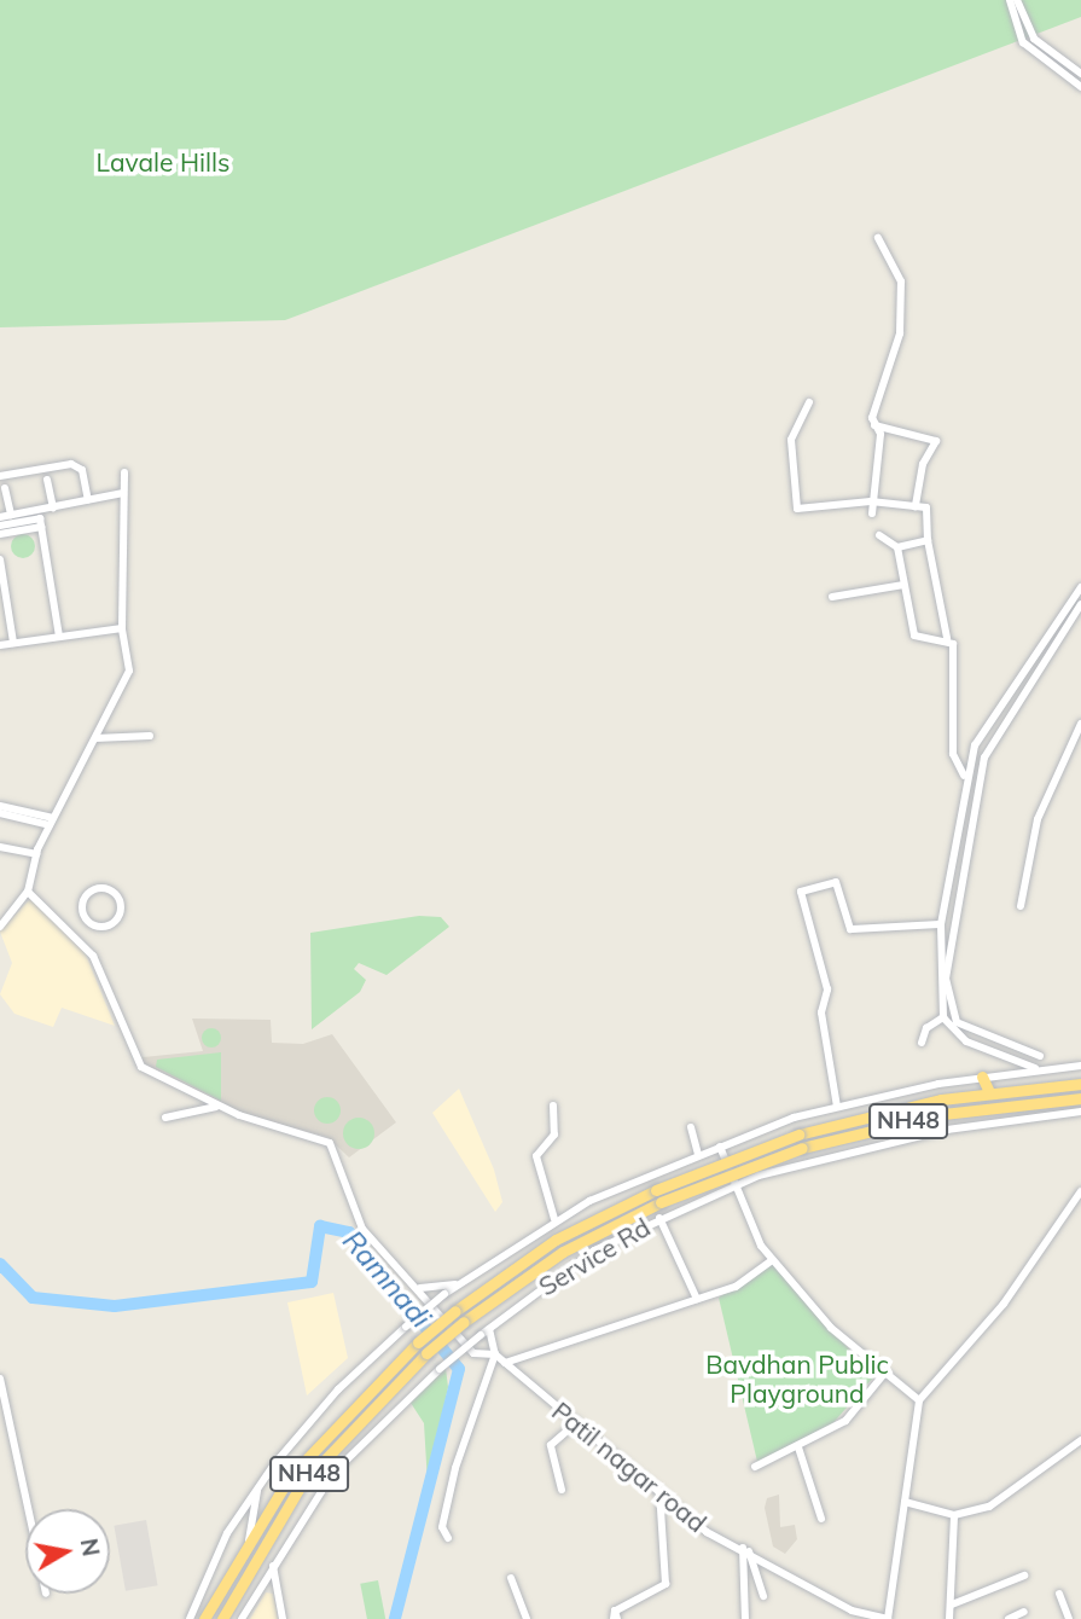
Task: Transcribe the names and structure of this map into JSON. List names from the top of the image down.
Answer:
{
  "streets": {
    "highway": ["NH48"],
    "street": ["Service Rd", "Patil nagar road"]
  },
  "water": ["Ramnadi"],
  "parks": ["Lavale Hills", "Bavdhan Public Playground"],
  "north": "right"
}
